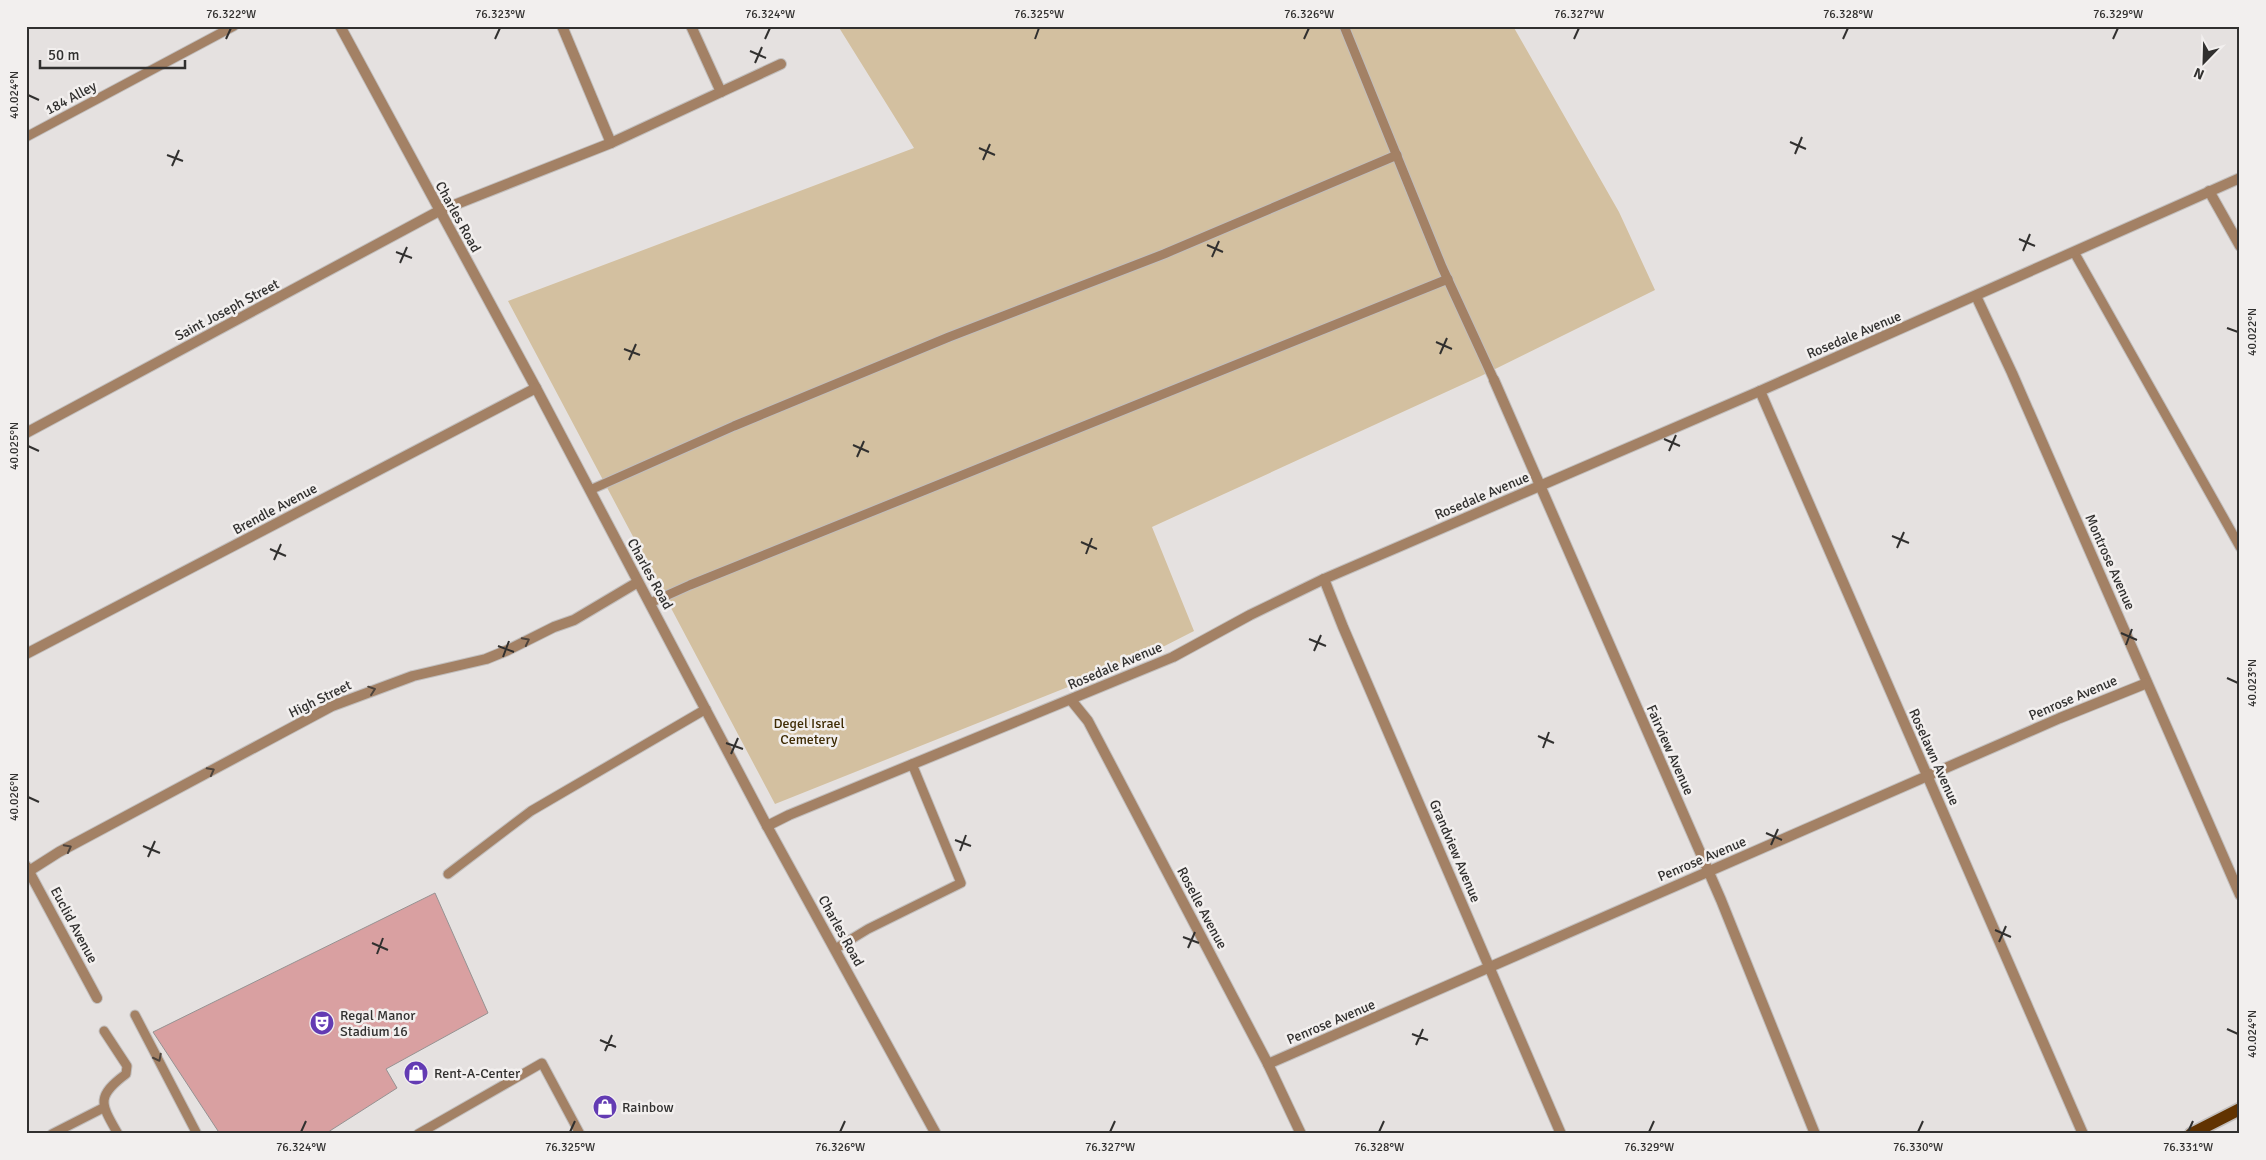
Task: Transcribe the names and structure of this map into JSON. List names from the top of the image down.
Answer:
{
  "streets": {
    "street": [
      "Charles Road",
      "Saint Joseph Street",
      "Rosedale Avenue",
      "Brendle Avenue",
      "Montrose Avenue",
      "Penrose Avenue",
      "High Street",
      "Fairview Avenue",
      "Roselawn Avenue",
      "Grandview Avenue",
      "Roselle Avenue",
      "Euclid Avenue"
    ],
    "lane": ["184 Alley"]
  },
  "crossings": [
    ["Charles Road", "Saint Joseph Street"],
    ["Charles Road", "Rosedale Avenue"],
    ["Charles Road", "Brendle Avenue"],
    ["Charles Road", "High Street"],
    ["Rosedale Avenue", "Montrose Avenue"],
    ["Rosedale Avenue", "Fairview Avenue"],
    ["Rosedale Avenue", "Roselawn Avenue"],
    ["Rosedale Avenue", "Grandview Avenue"],
    ["Rosedale Avenue", "Roselle Avenue"],
    ["Montrose Avenue", "Penrose Avenue"],
    ["Penrose Avenue", "Fairview Avenue"],
    ["Penrose Avenue", "Roselawn Avenue"],
    ["Penrose Avenue", "Grandview Avenue"],
    ["Penrose Avenue", "Roselle Avenue"],
    ["High Street", "Euclid Avenue"]
  ],
  "one_way": ["High Street"],
  "parks": ["Degel Israel Cemetery"],
  "places": {
    "theatre": ["Regal Manor Stadium 16"],
    "shop": ["Rent-A-Center", "Rainbow"]
  },
  "scale_bar": "50 m",
  "north": "bottom left",
  "coordinates": [
    "76.322°W",
    "76.323°W",
    "76.324°W",
    "76.325°W",
    "76.326°W",
    "76.327°W",
    "76.328°W",
    "76.329°W",
    "40.024°N",
    "40.022°N",
    "40.025°N",
    "40.023°N",
    "40.026°N",
    "76.330°W",
    "76.331°W"
  ]
}
